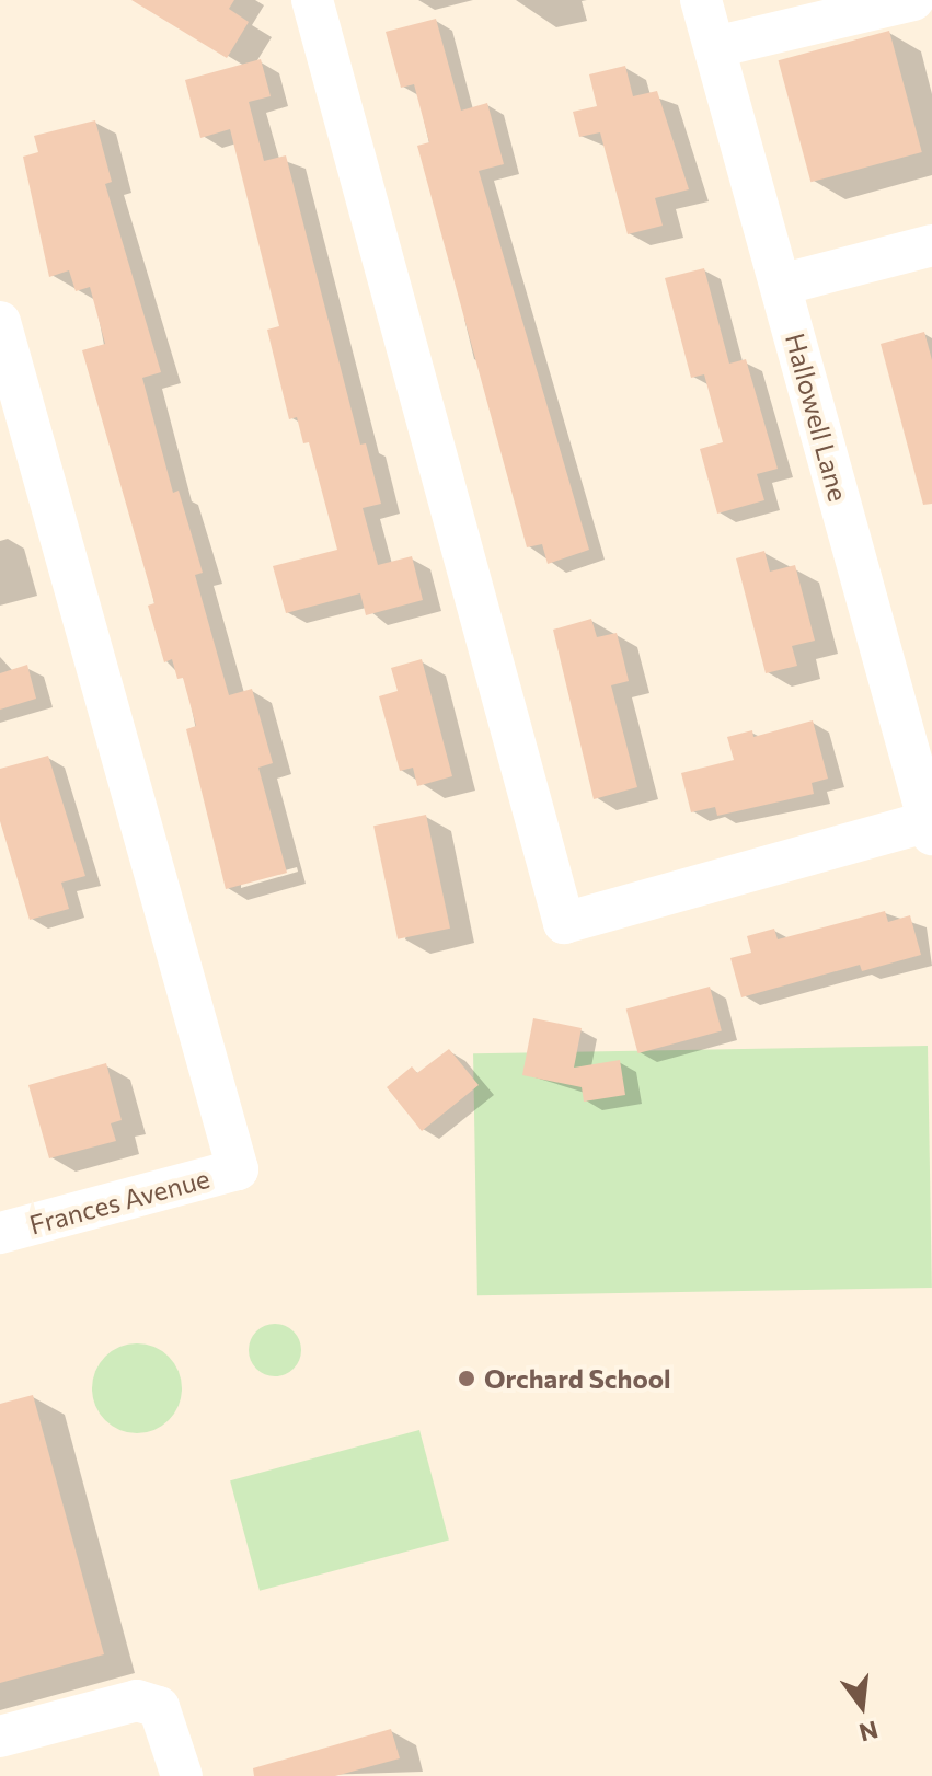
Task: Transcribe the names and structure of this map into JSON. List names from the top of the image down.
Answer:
{
  "streets": {
    "street": ["Hallowell Lane", "Frances Avenue"]
  },
  "places": ["Orchard School"],
  "north": "bottom"
}
